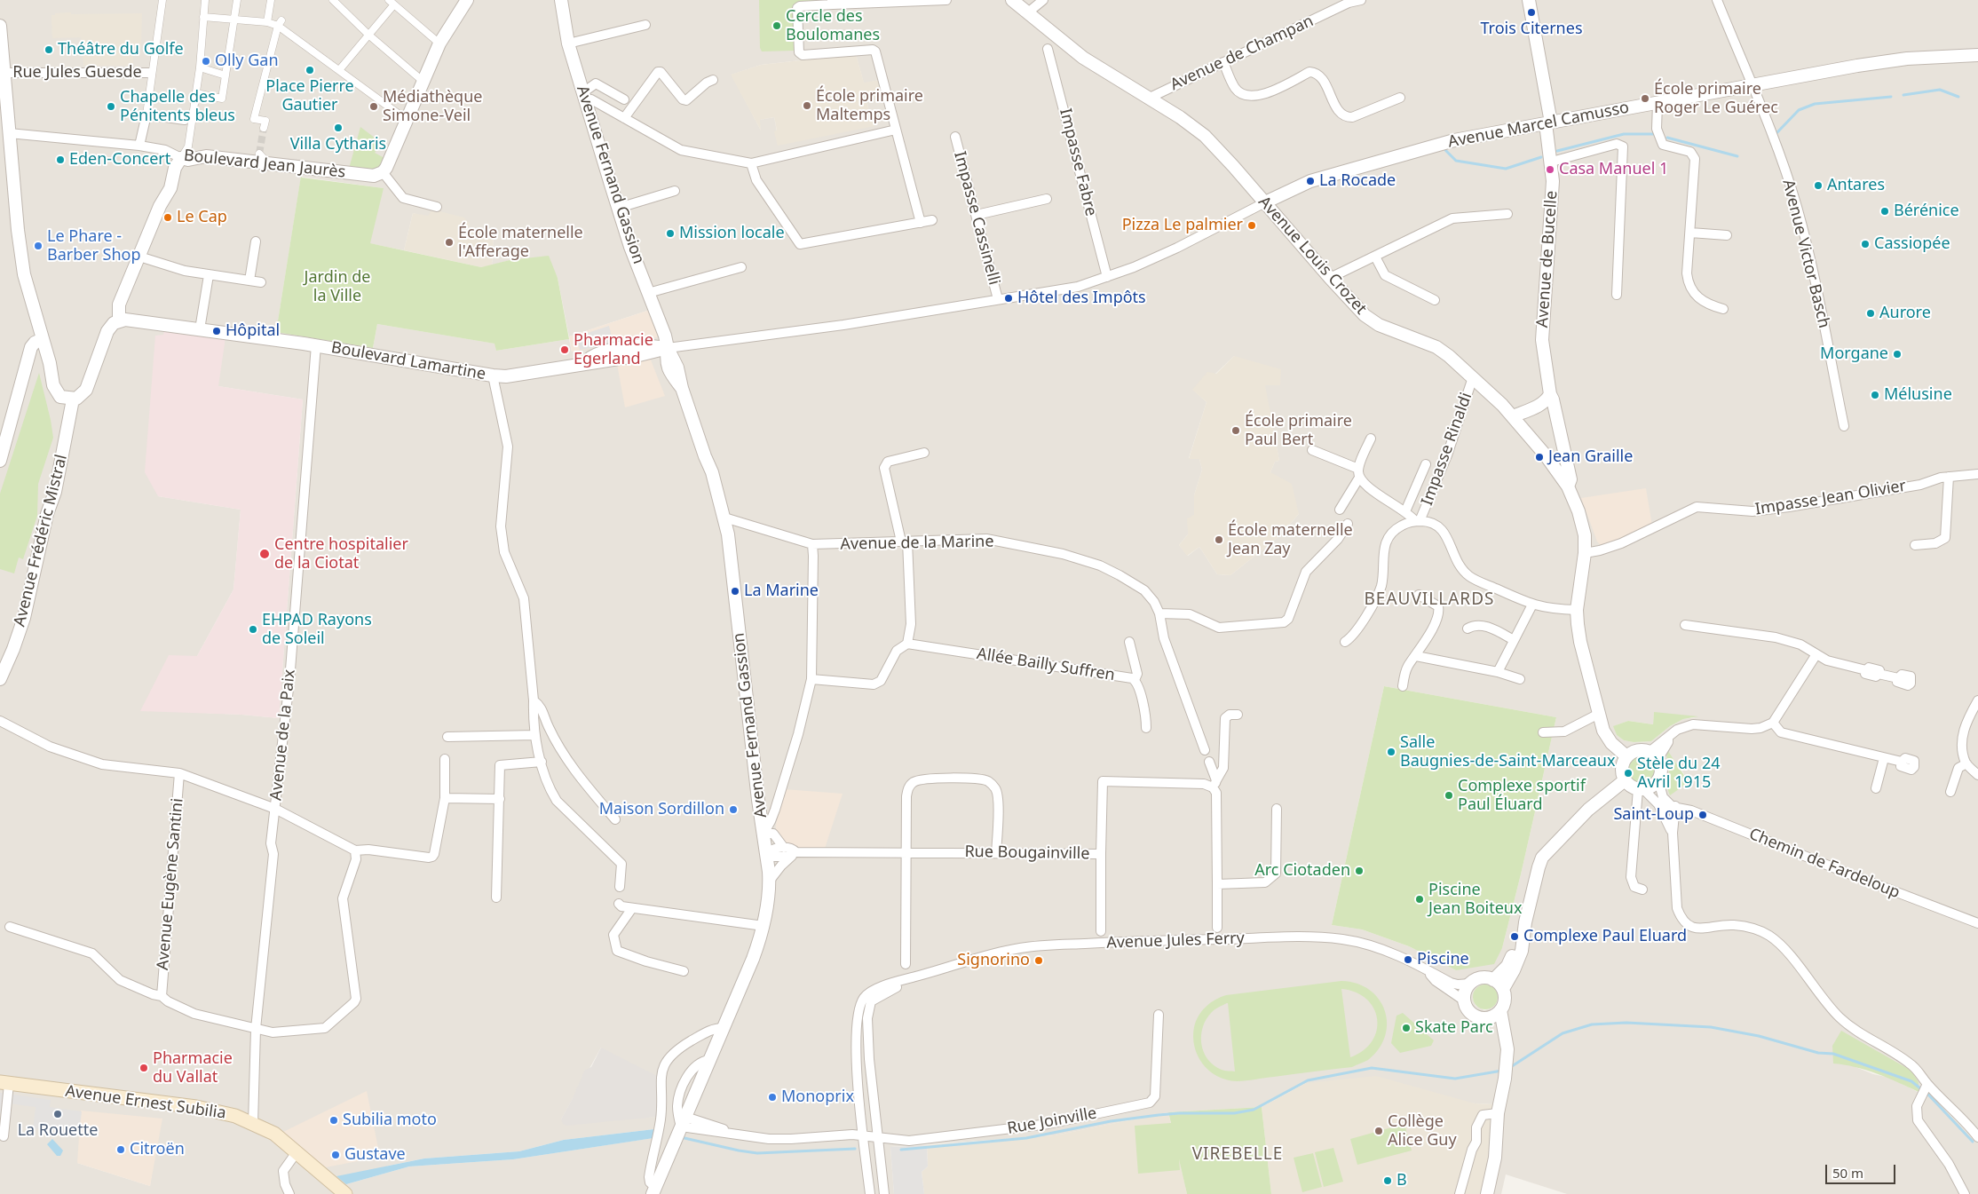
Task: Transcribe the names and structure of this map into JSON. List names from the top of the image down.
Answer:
{
  "streets": {
    "main road": ["Avenue Ernest Subilia"],
    "street": [
      "Avenue de Champan",
      "Rue Jules Guesde",
      "Avenue Marcel Camusso",
      "Impasse Fabre",
      "Boulevard Jean Jaurès",
      "Avenue Fernand Gassion",
      "Impasse Cassinelli",
      "Avenue Victor Basch",
      "Avenue Louis Crozet",
      "Avenue de Bucelle",
      "Boulevard Lamartine",
      "Impasse Rinaldi",
      "Impasse Jean Olivier",
      "Avenue Frédéric Mistral",
      "Avenue de la Marine",
      "Allée Bailly Suffren",
      "Avenue de la Paix",
      "Rue Bougainville",
      "Chemin de Fardeloup",
      "Avenue Eugène Santini",
      "Avenue Jules Ferry",
      "Rue Joinville"
    ]
  },
  "crossings": [
    ["Avenue de Champan", "Avenue Louis Crozet"],
    ["Avenue Marcel Camusso", "Avenue Victor Basch"],
    ["Avenue Marcel Camusso", "Avenue Louis Crozet"],
    ["Avenue Marcel Camusso", "Avenue de Bucelle"],
    ["Avenue Fernand Gassion", "Avenue de la Marine"],
    ["Avenue Fernand Gassion", "Rue Bougainville"],
    ["Avenue Fernand Gassion", "Rue Joinville"],
    ["Avenue Louis Crozet", "Avenue de Bucelle"],
    ["Avenue Louis Crozet", "Impasse Rinaldi"],
    ["Avenue Louis Crozet", "Impasse Jean Olivier"],
    ["Boulevard Lamartine", "Avenue de la Paix"],
    ["Avenue de la Paix", "Avenue Ernest Subilia"],
    ["Avenue Jules Ferry", "Rue Joinville"]
  ],
  "districts": ["BEAUVILLARDS", "VIREBELLE"],
  "parks": ["Jardin de la Ville"],
  "places": [
    "Trois Citernes",
    "Cercle des Boulomanes",
    "Théâtre du Golfe",
    "Olly Gan",
    "Place Pierre Gautier",
    "École primaire Roger Le Guérec",
    "École primaire Maltemps",
    "Chapelle des Pénitents bleus",
    "Médiathèque Simone-Veil",
    "Villa Cytharis",
    "Eden-Concert",
    "Casa Manuel 1",
    "La Rocade",
    "Antares",
    "Bérénice",
    "Le Cap",
    "Pizza Le palmier",
    "Mission locale",
    "École maternelle l'Afferage",
    "Cassiopée",
    "Le Phare - Barber Shop",
    "Hôtel des Impôts",
    "Aurore",
    "Hôpital",
    "Pharmacie Egerland",
    "Morgane",
    "Mélusine",
    "École primaire Paul Bert",
    "Jean Graille",
    "École maternelle Jean Zay",
    "Centre hospitalier de la Ciotat",
    "La Marine",
    "EHPAD Rayons de Soleil",
    "Salle Baugnies-de-Saint-Marceaux",
    "Stèle du 24 Avril 1915",
    "Complexe sportif Paul Éluard",
    "Maison Sordillon",
    "Saint-Loup",
    "Arc Ciotaden",
    "Piscine Jean Boiteux",
    "Complexe Paul Eluard",
    "Piscine",
    "Signorino",
    "Skate Parc",
    "Pharmacie du Vallat",
    "Monoprix",
    "La Rouette",
    "Subilia moto",
    "Collège Alice Guy",
    "Citroën",
    "Gustave",
    "B"
  ],
  "scale_bar": "50 m"
}
